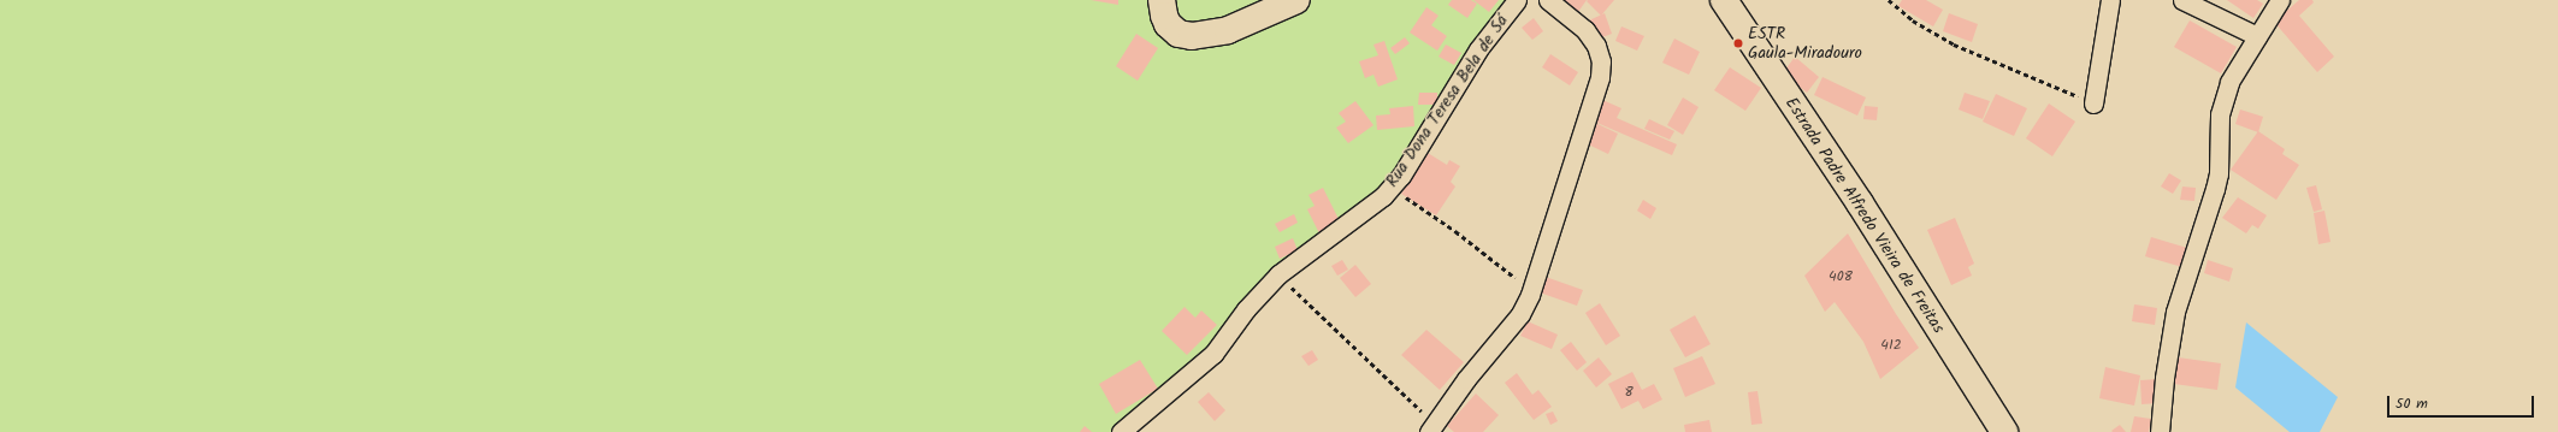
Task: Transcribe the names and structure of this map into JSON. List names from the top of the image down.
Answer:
{
  "streets": {
    "main road": ["Estrada Padre Alfredo Vieira de Freitas"],
    "street": ["Rua Dona Teresa Bela de Sá"]
  },
  "places": ["ESTR Gaula-Miradouro"],
  "house_numbers": ["408", "412", "8"],
  "scale_bar": "50 m"
}
